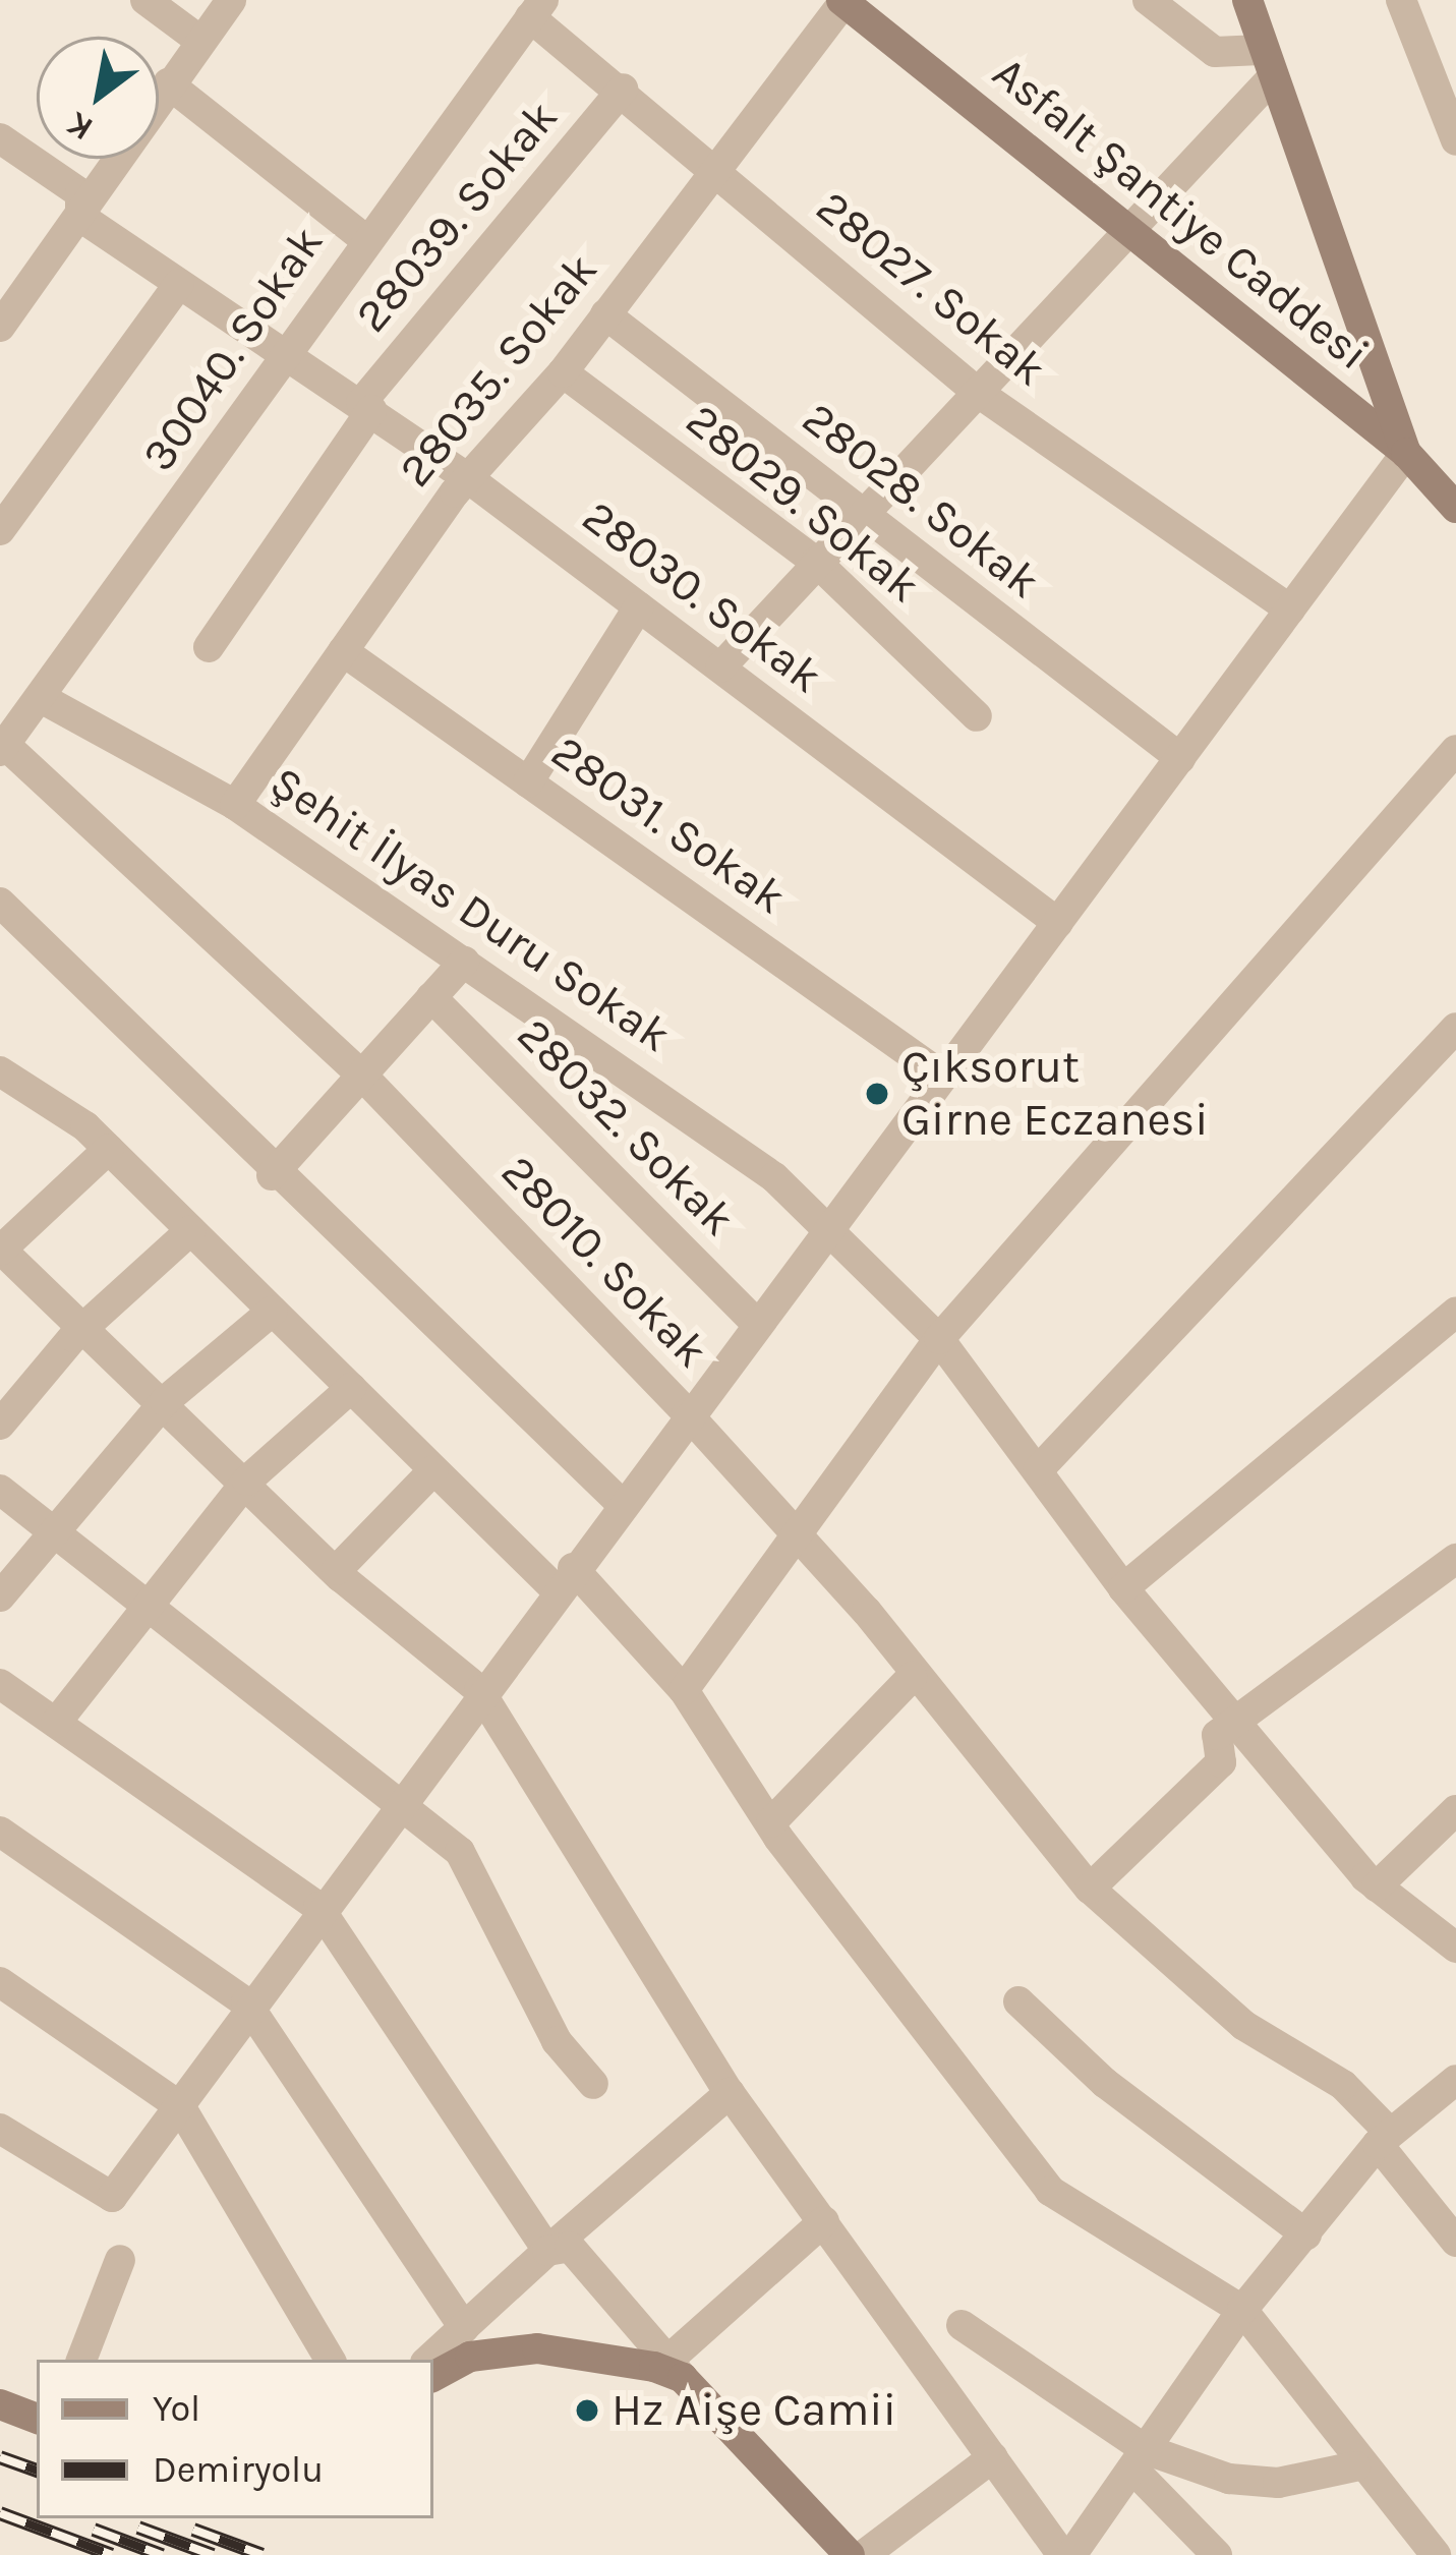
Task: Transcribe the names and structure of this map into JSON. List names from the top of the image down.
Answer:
{
  "streets": {
    "street": [
      "Asfalt Şantiye Caddesi",
      "28039. Sokak",
      "28027. Sokak",
      "30040. Sokak",
      "28035. Sokak",
      "28028. Sokak",
      "28029. Sokak",
      "28030. Sokak",
      "28031. Sokak",
      "Şehit İlyas Duru Sokak",
      "28032. Sokak",
      "28010. Sokak"
    ]
  },
  "crossings": [
    ["Asfalt Şantiye Caddesi", "28035. Sokak"],
    ["28039. Sokak", "28027. Sokak"],
    ["28039. Sokak", "28030. Sokak"],
    ["28027. Sokak", "30040. Sokak"],
    ["28027. Sokak", "28035. Sokak"],
    ["30040. Sokak", "28030. Sokak"],
    ["30040. Sokak", "Şehit İlyas Duru Sokak"],
    ["30040. Sokak", "28010. Sokak"],
    ["28035. Sokak", "28028. Sokak"],
    ["28035. Sokak", "28029. Sokak"],
    ["28035. Sokak", "28030. Sokak"],
    ["28035. Sokak", "28031. Sokak"],
    ["28035. Sokak", "Şehit İlyas Duru Sokak"]
  ],
  "places": ["Çıksorut Girne Eczanesi", "Hz Aişe Camii"],
  "legend": ["Yol", "Demiryolu"],
  "north": "bottom left"
}
